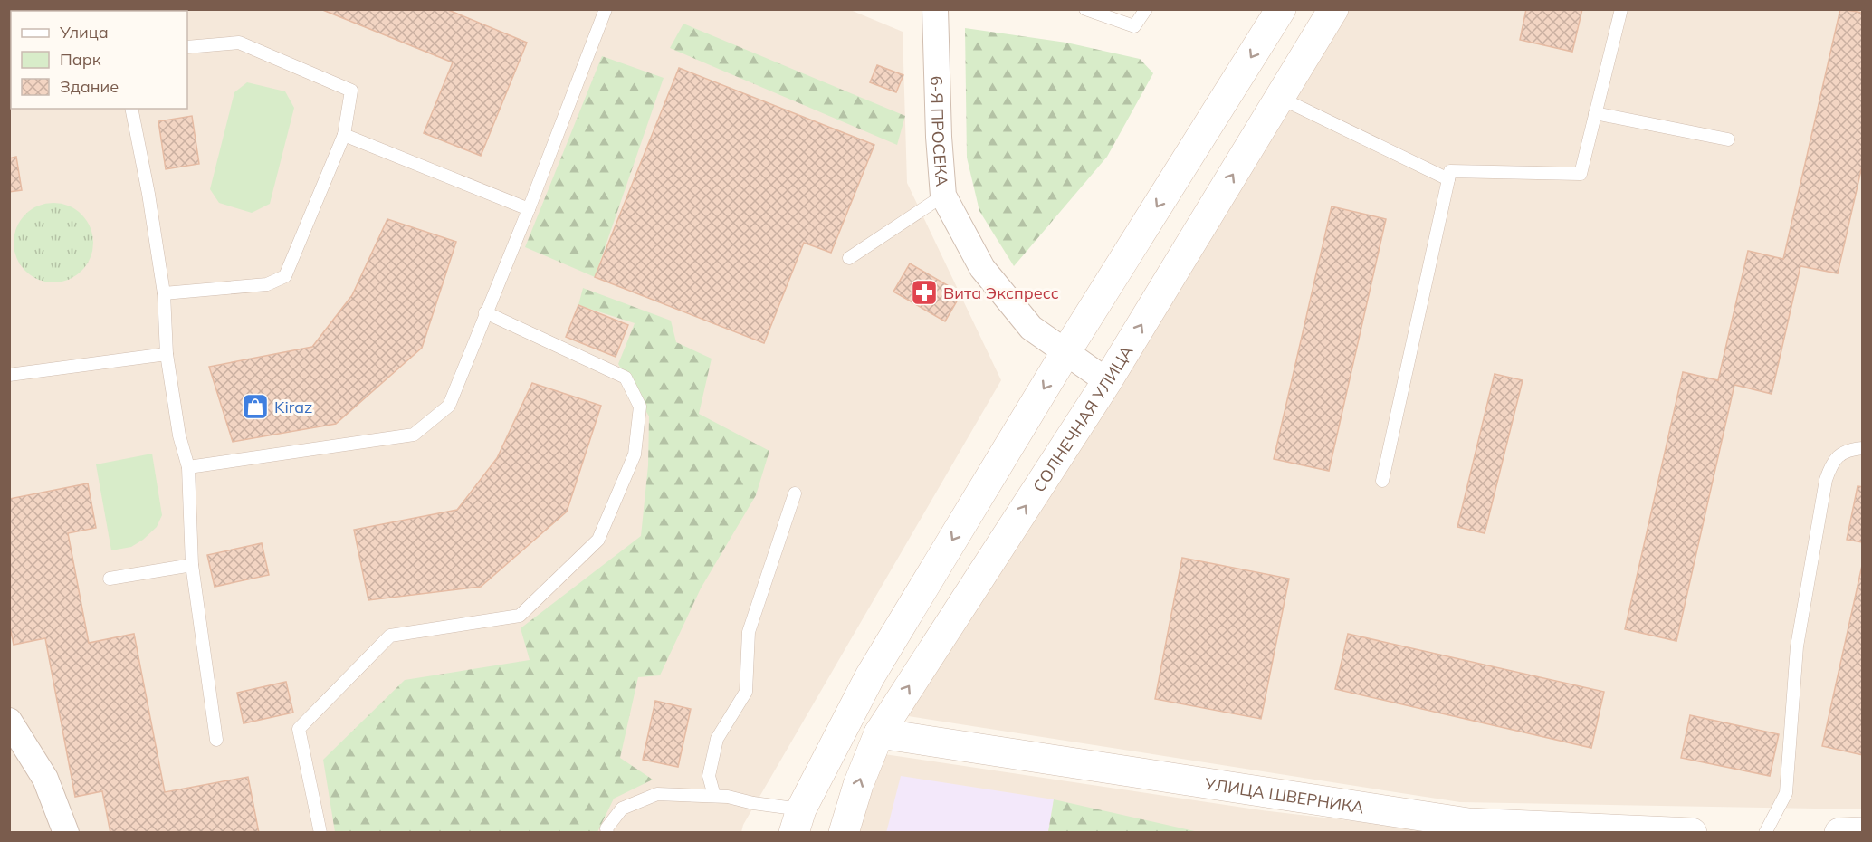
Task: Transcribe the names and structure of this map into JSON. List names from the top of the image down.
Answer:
{
  "streets": {
    "main road": ["СОЛНЕЧНАЯ УЛИЦА", "УЛИЦА ШВЕРНИКА"],
    "street": ["6-Я ПРОСЕКА"]
  },
  "crossings": [
    ["6-Я ПРОСЕКА", "СОЛНЕЧНАЯ УЛИЦА"],
    ["СОЛНЕЧНАЯ УЛИЦА", "УЛИЦА ШВЕРНИКА"]
  ],
  "places": {
    "pharmacy": ["Вита Экспресс"],
    "shop": ["Kiraz"]
  },
  "legend": ["Улица", "Парк", "Здание"]
}
